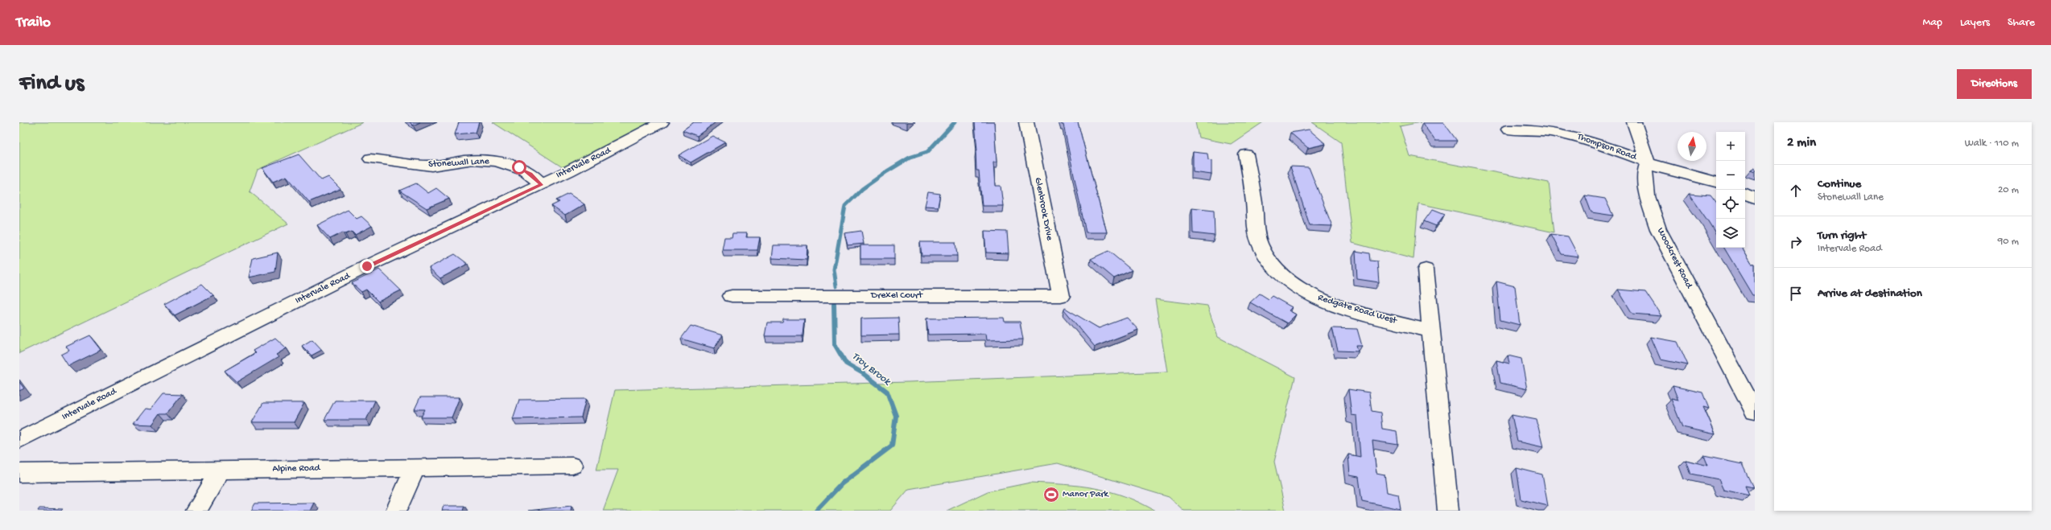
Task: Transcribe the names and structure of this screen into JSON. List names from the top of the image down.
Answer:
{
  "streets": {
    "street": [
      "Thompson Road",
      "Stonewall Lane",
      "Intervale Road",
      "Glenbrook Drive",
      "Woodcrest Road",
      "Drexel Court",
      "Redgate Road West",
      "Alpine Road"
    ]
  },
  "crossings": [
    ["Thompson Road", "Woodcrest Road"],
    ["Stonewall Lane", "Intervale Road"],
    ["Glenbrook Drive", "Drexel Court"]
  ],
  "water": ["Troy Brook"],
  "places": {
    "sports": ["Manor Park"]
  },
  "north": "top",
  "page": {
    "header": "Trailo",
    "nav": ["Map", "Layers", "Share"],
    "buttons": "Directions",
    "title": "Find us",
    "heading": ["2 min", "Walk · 110 m"],
    "map_buttons": ["+", "−"],
    "list": [
      ["Continue", "Stonewall Lane", "20 m"],
      ["Turn right", "Intervale Road", "90 m"],
      "Arrive at destination"
    ]
  }
}
